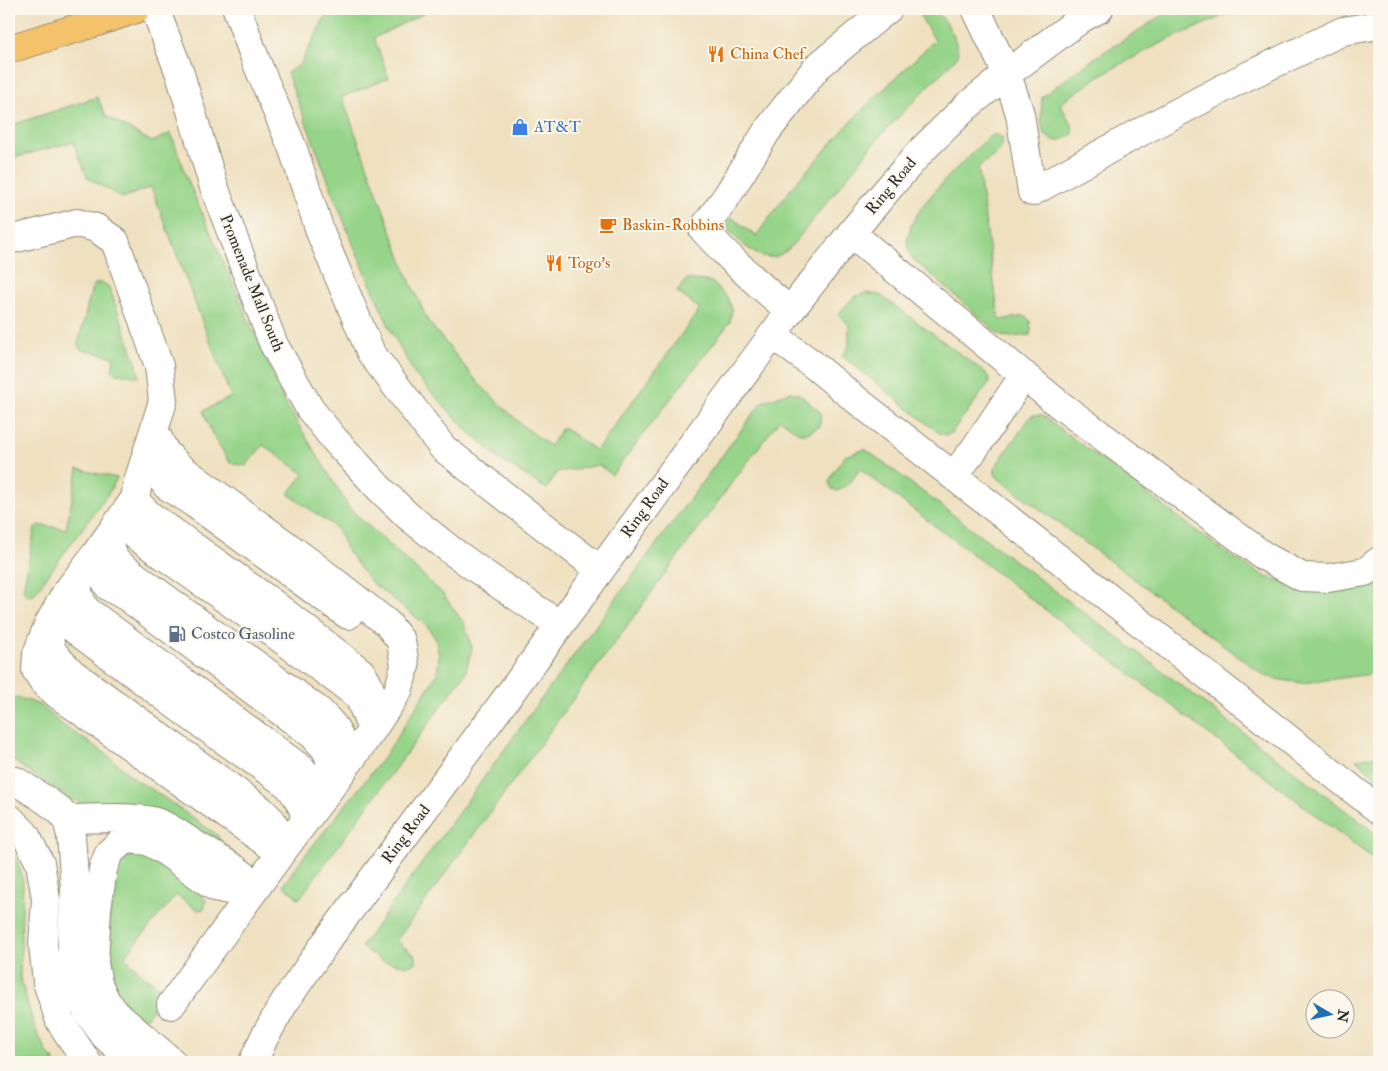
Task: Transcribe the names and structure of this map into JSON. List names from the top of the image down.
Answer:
{
  "streets": {
    "street": ["Ring Road", "Promenade Mall South"]
  },
  "crossings": [
    ["Ring Road", "Promenade Mall South"]
  ],
  "places": {
    "restaurant": ["China Chef", "Togo's"],
    "shop": ["AT&T"],
    "cafe": ["Baskin-Robbins"],
    "fuel station": ["Costco Gasoline"]
  },
  "north": "right"
}
